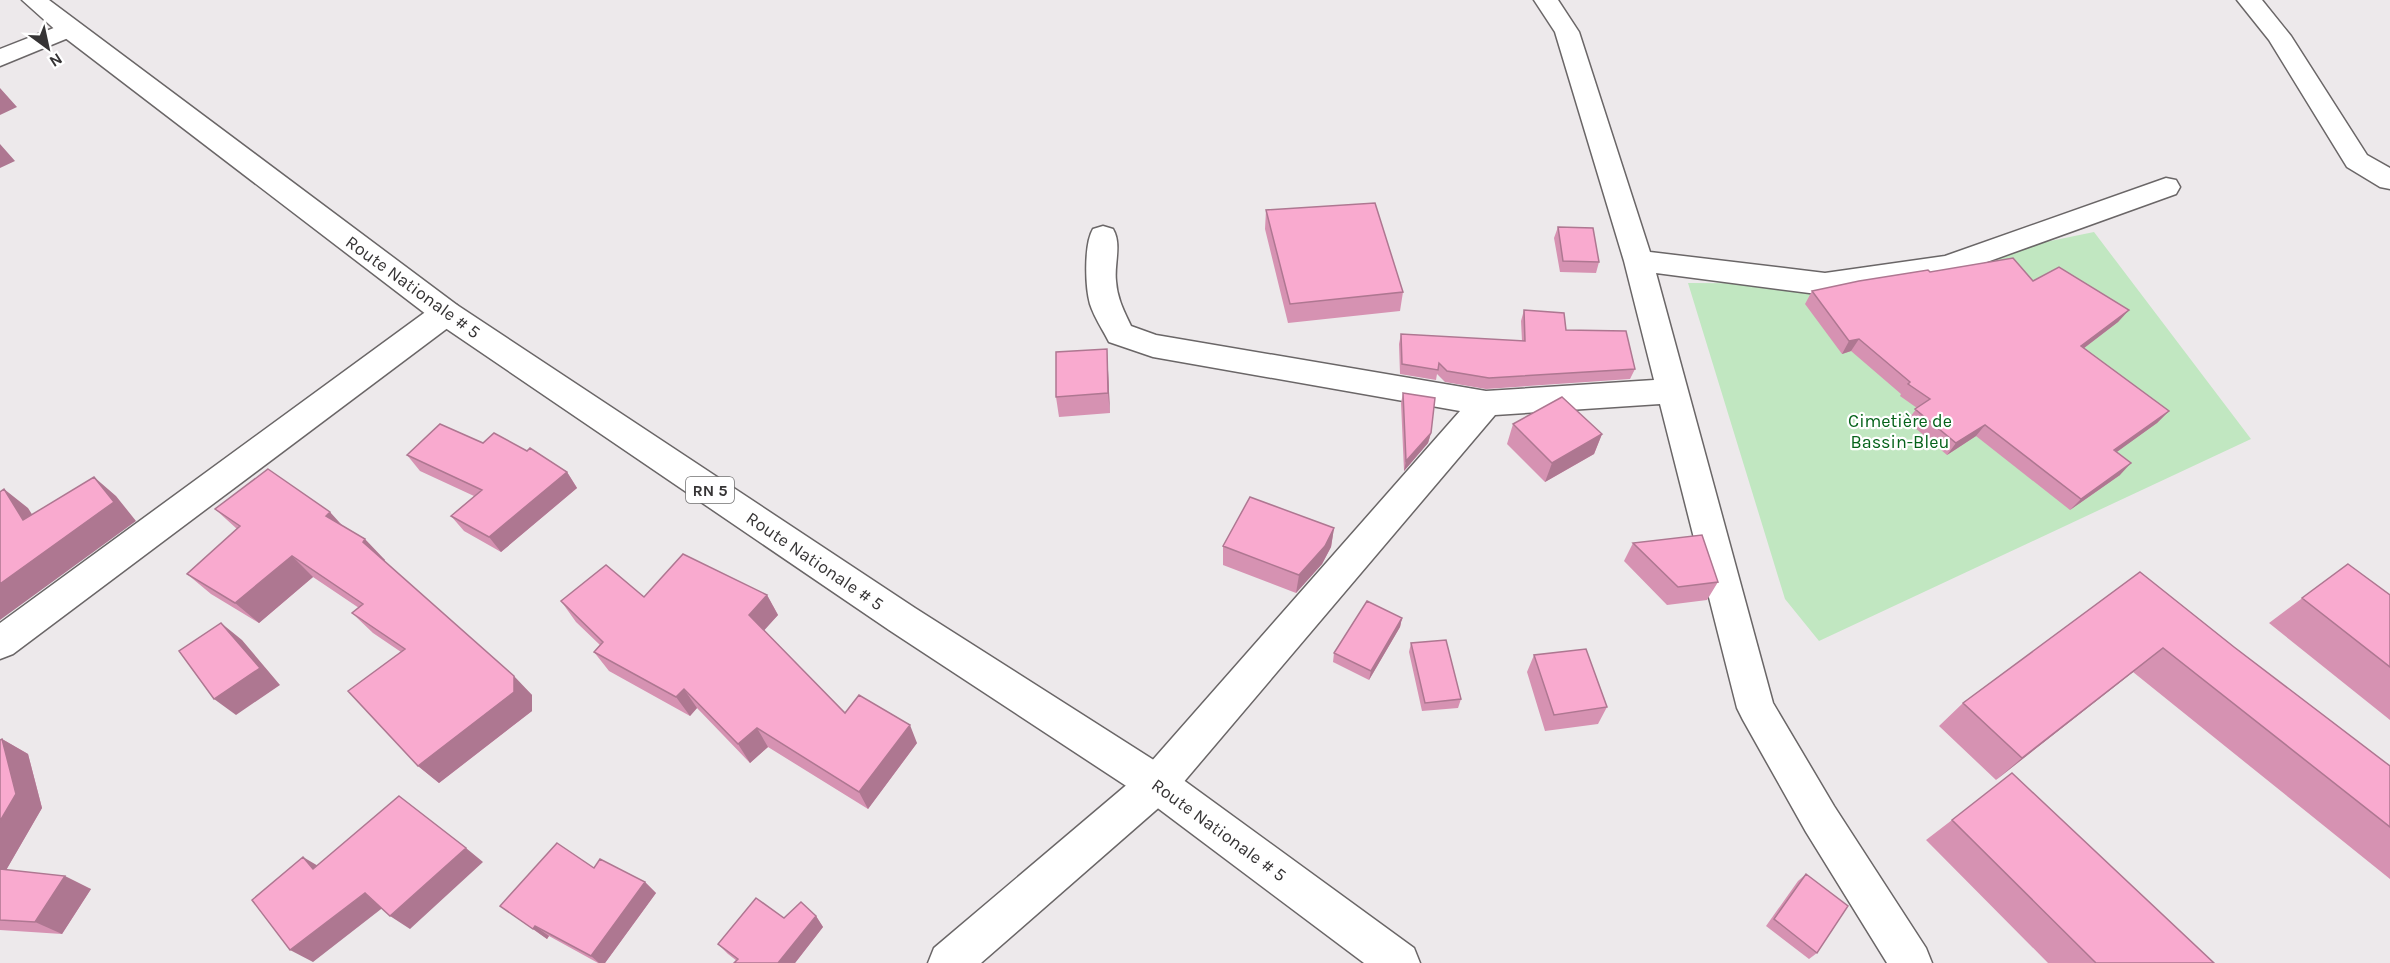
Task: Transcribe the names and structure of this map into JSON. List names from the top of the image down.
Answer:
{
  "streets": {
    "street": ["Route Nationale # 5", "RN 5"]
  },
  "parks": ["Cimetière de Bassin-Bleu"],
  "north": "bottom right"
}
